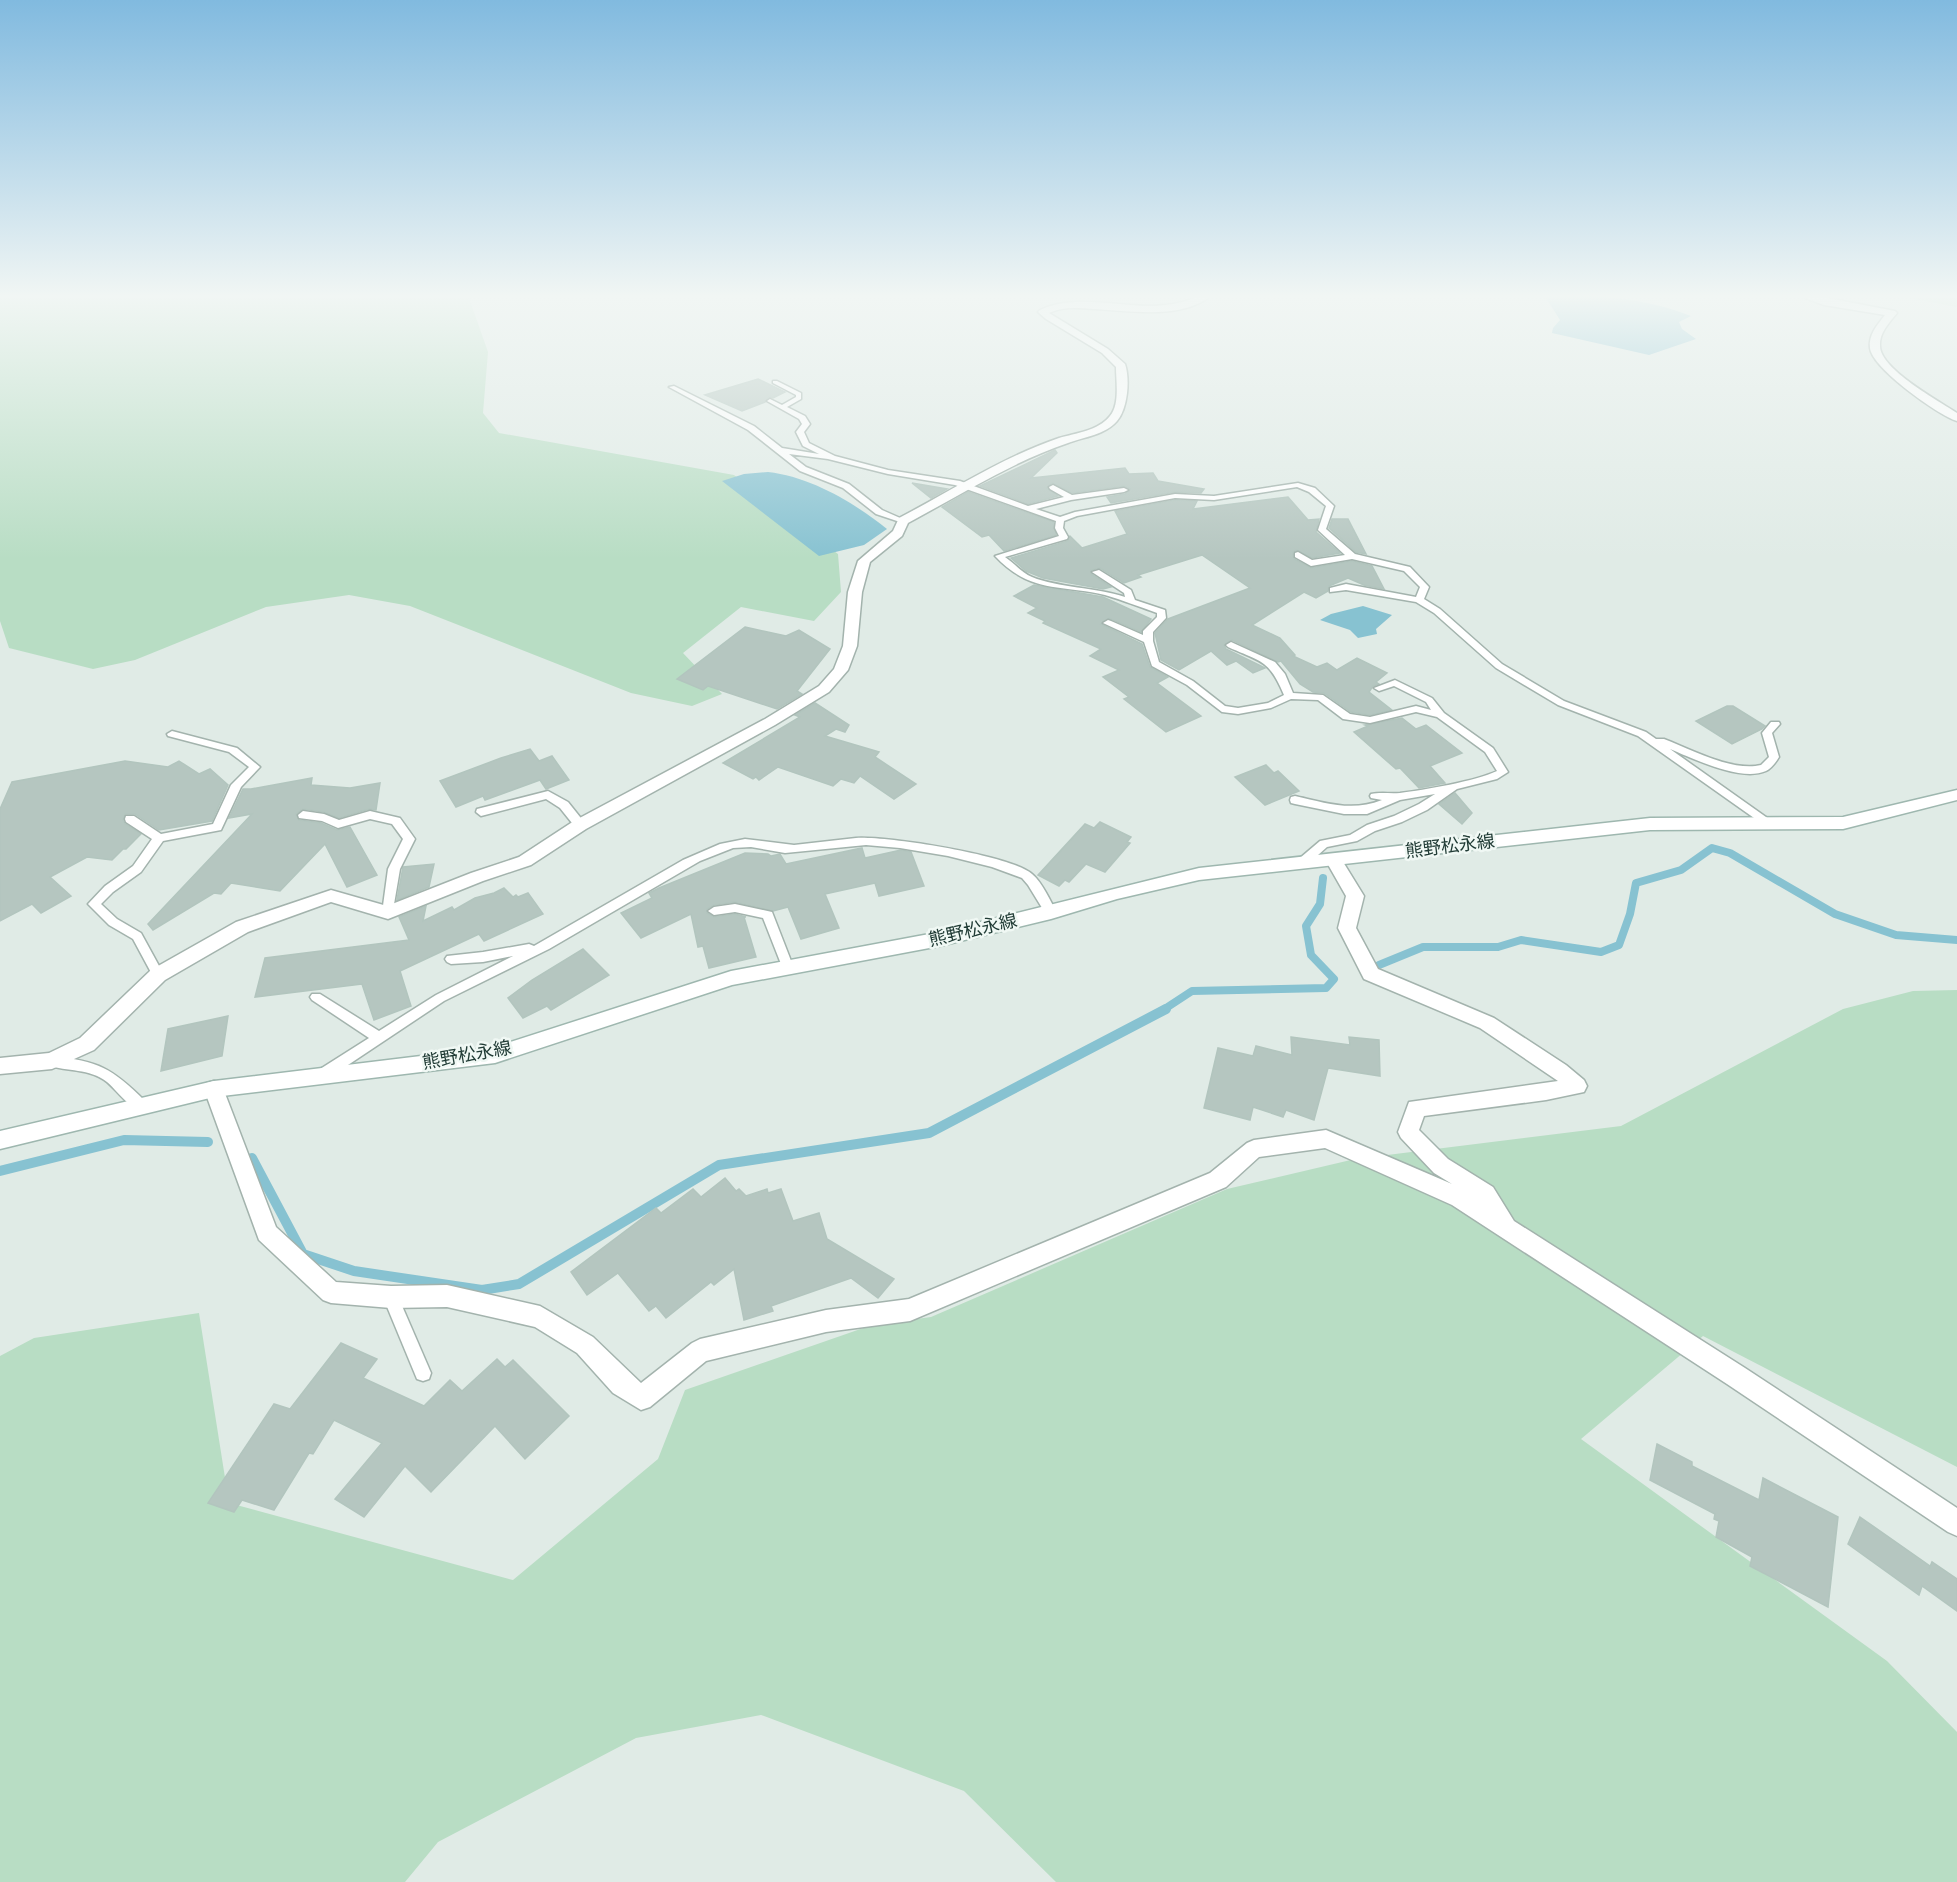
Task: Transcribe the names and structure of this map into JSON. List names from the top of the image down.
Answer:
{
  "streets": {
    "street": ["熊野松永線"]
  }
}
